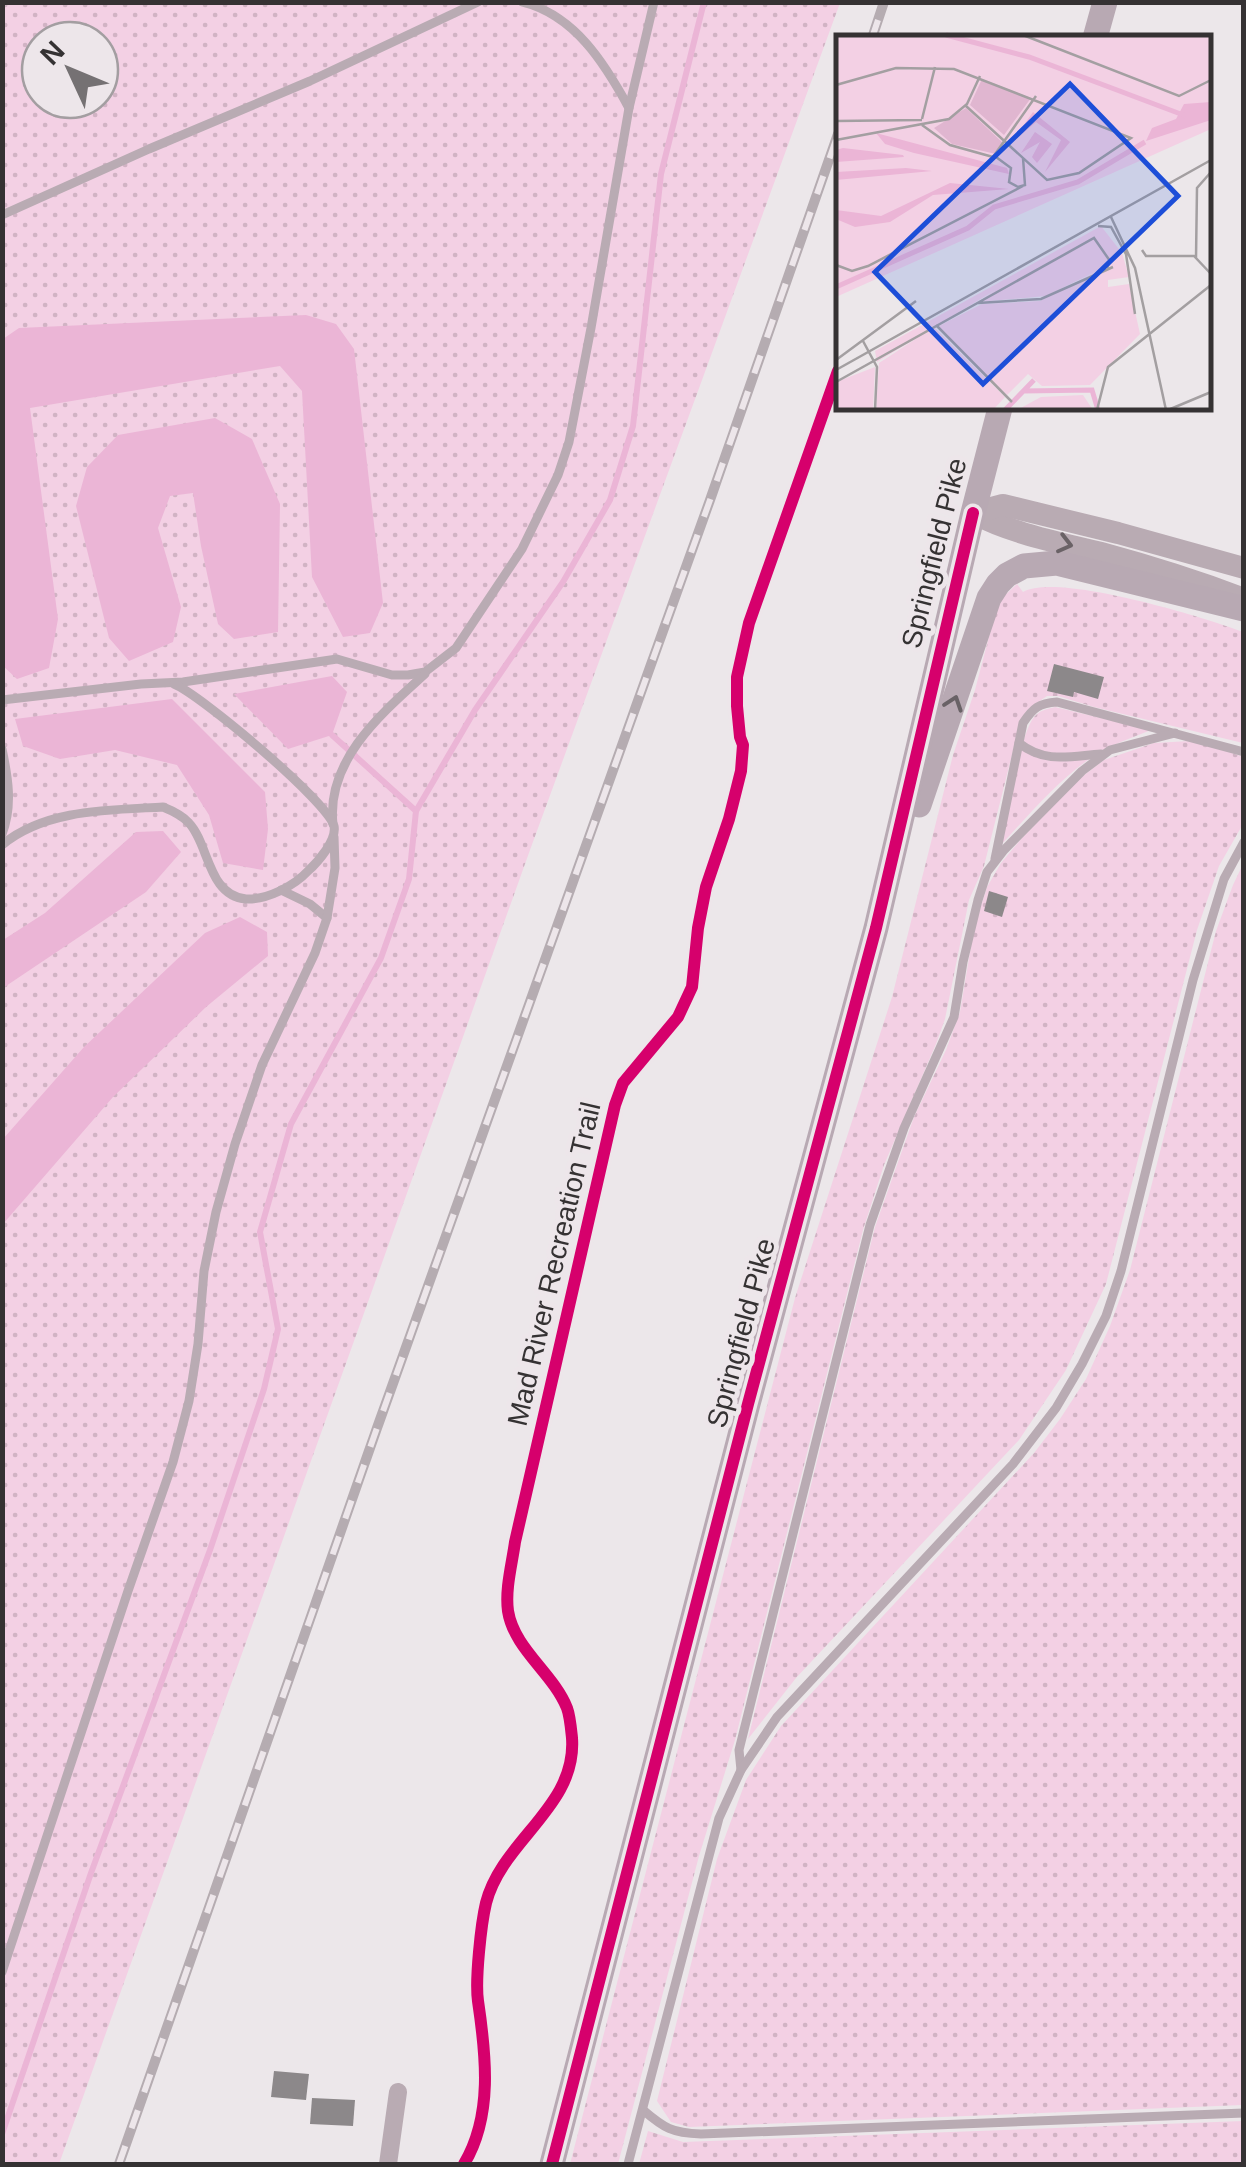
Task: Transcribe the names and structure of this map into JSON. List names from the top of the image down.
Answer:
{
  "streets": {
    "main road": ["Springfield Pike"],
    "cycle path": ["Mad River Recreation Trail"]
  },
  "north": "top left"
}
